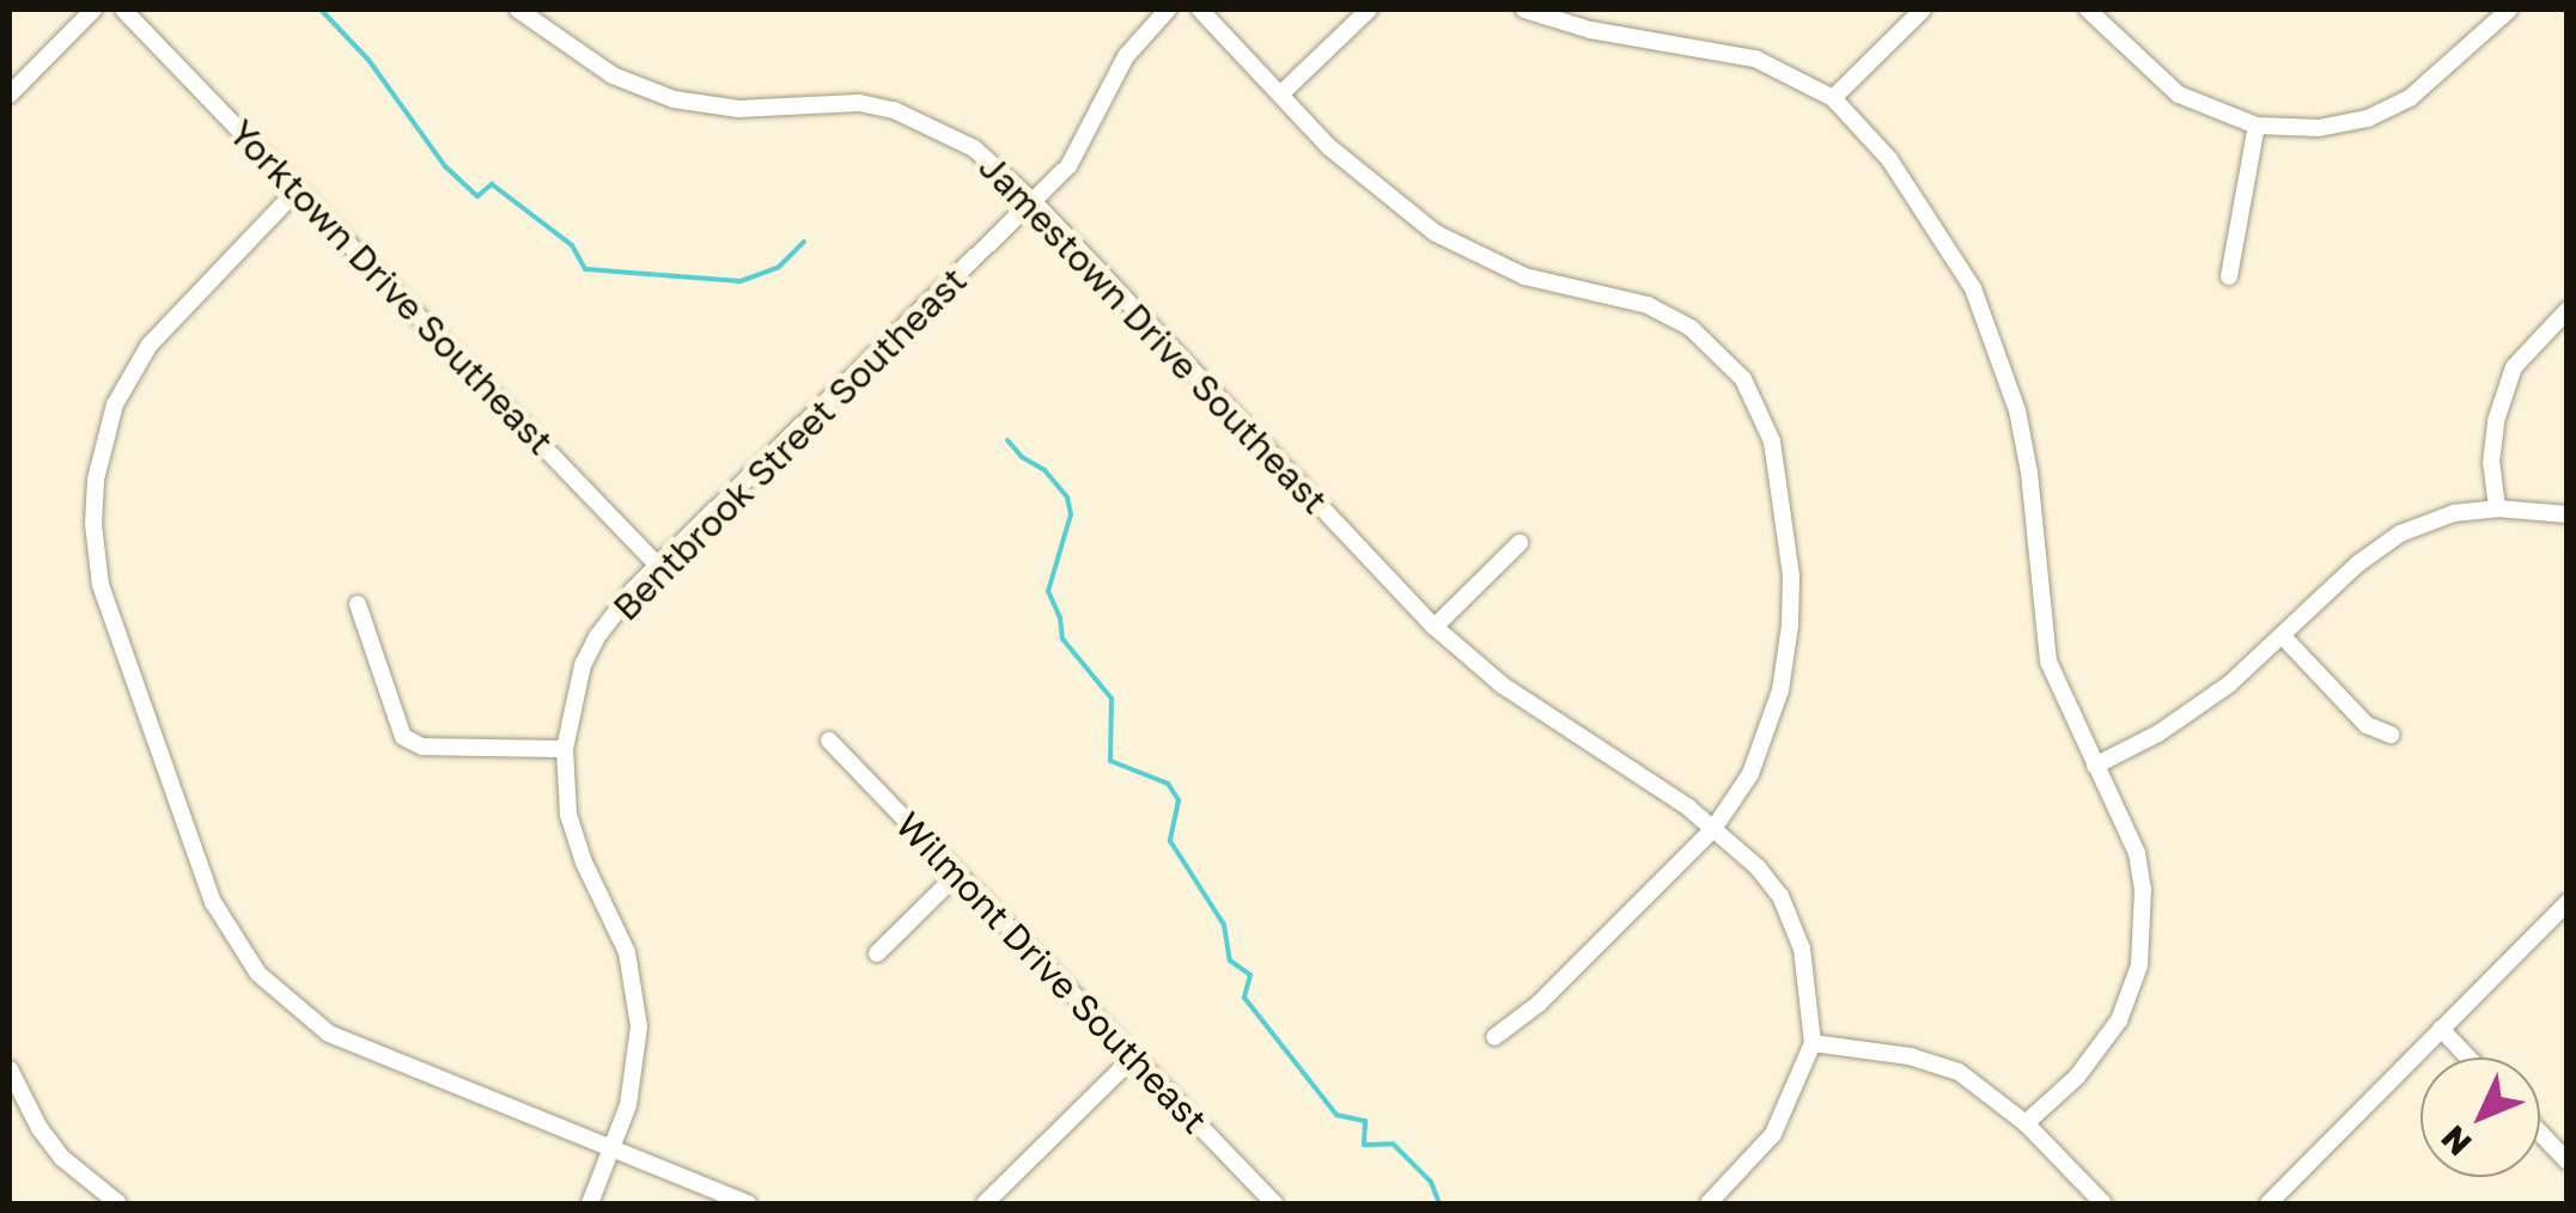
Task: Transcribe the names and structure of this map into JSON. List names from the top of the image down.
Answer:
{
  "streets": {
    "street": [
      "Yorktown Drive Southeast",
      "Jamestown Drive Southeast",
      "Bentbrook Street Southeast",
      "Wilmont Drive Southeast"
    ]
  },
  "crossings": [
    ["Yorktown Drive Southeast", "Bentbrook Street Southeast"],
    ["Jamestown Drive Southeast", "Bentbrook Street Southeast"]
  ],
  "north": "bottom left"
}
